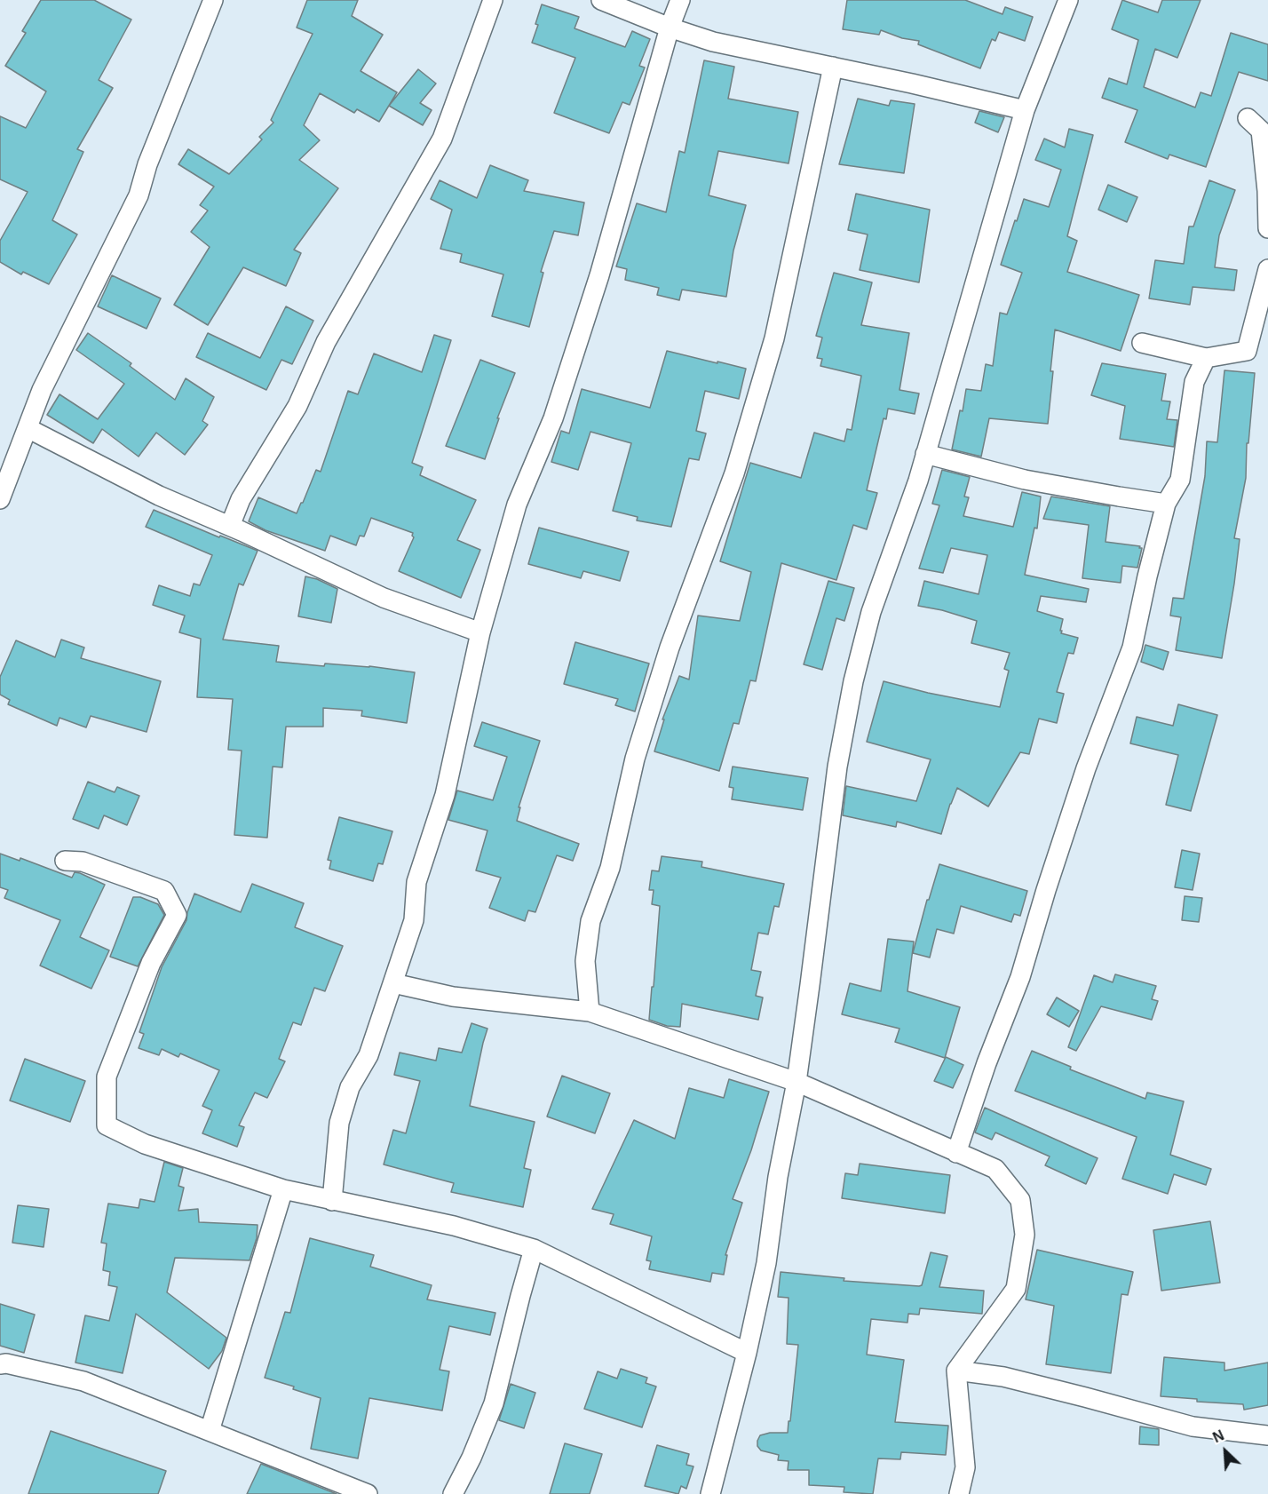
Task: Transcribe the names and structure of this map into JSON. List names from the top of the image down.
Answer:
{
  "north": "top left"
}
